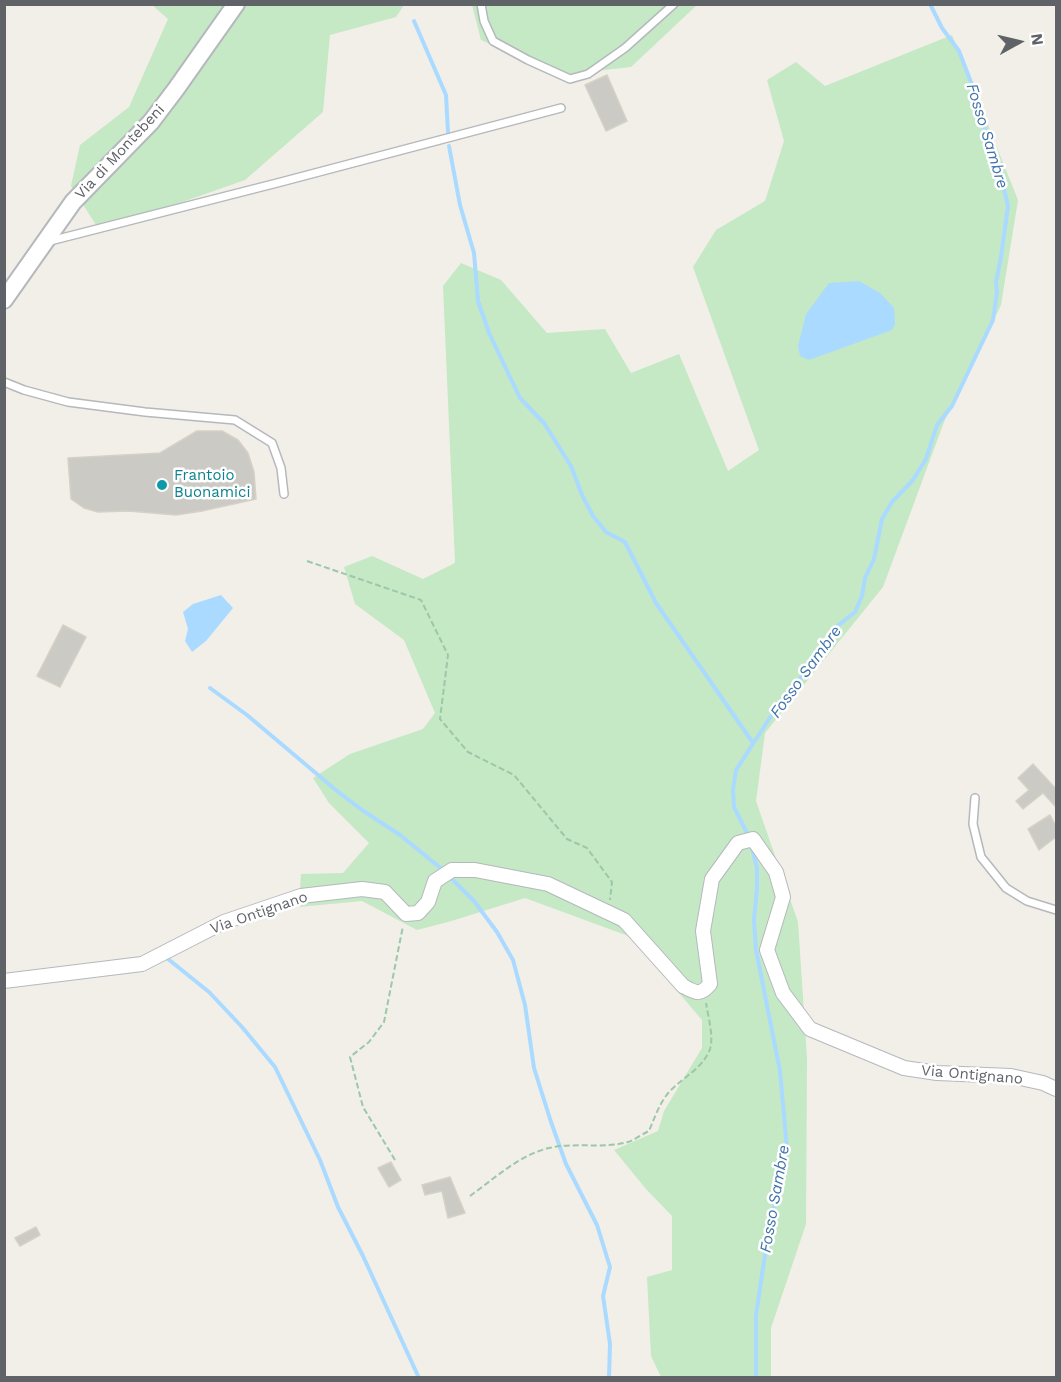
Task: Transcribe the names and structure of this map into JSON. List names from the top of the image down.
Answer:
{
  "streets": {
    "street": ["Via di Montebeni", "Via Ontignano"]
  },
  "water": ["Fosso Sambre"],
  "places": ["Frantoio Buonamici"],
  "north": "right"
}
